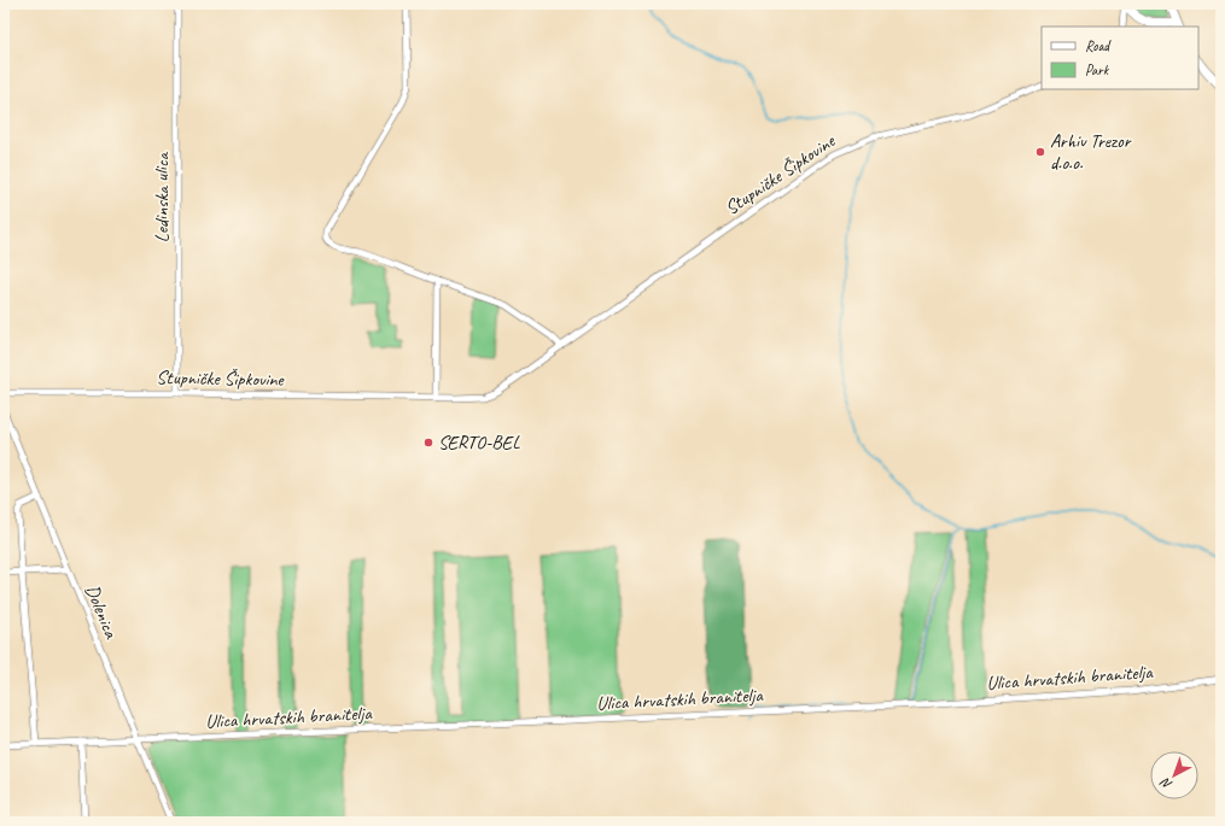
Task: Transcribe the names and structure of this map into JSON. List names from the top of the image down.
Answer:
{
  "streets": {
    "street": [
      "Stupničke Šipkovine",
      "Ledinska ulica",
      "Dolenica",
      "Ulica hrvatskih branitelja"
    ]
  },
  "crossings": [
    ["Stupničke Šipkovine", "Ledinska ulica"],
    ["Dolenica", "Ulica hrvatskih branitelja"]
  ],
  "places": ["Arhiv Trezor d.o.o.", "SERTO-BEL"],
  "legend": ["Road", "Park"],
  "north": "bottom left"
}
